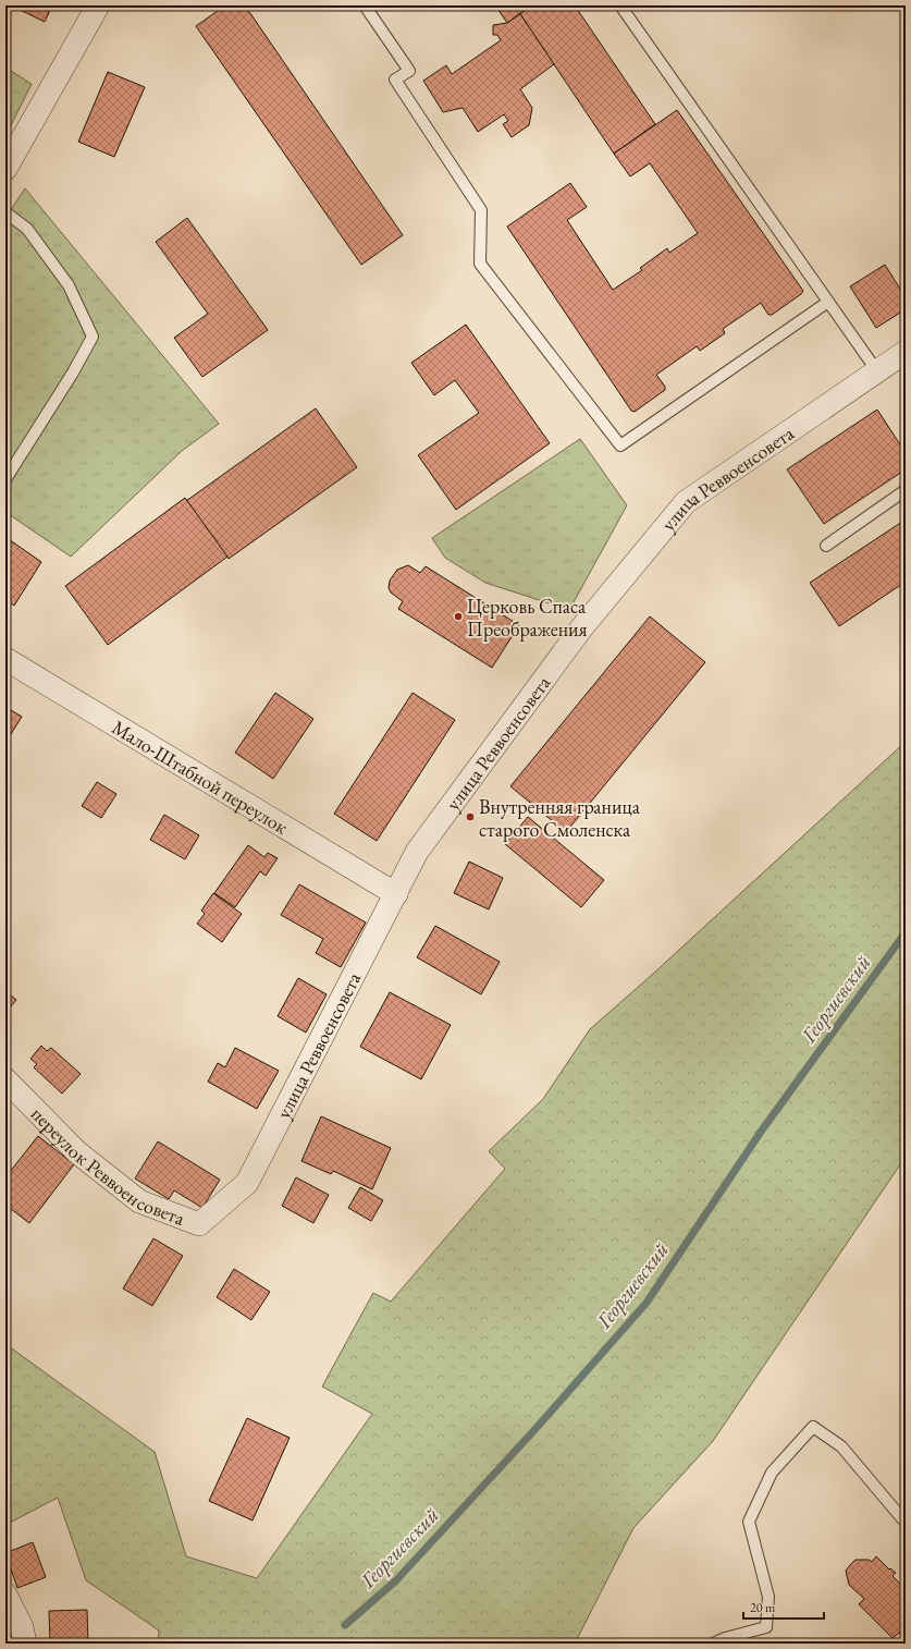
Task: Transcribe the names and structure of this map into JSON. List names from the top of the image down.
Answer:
{
  "streets": {
    "street": ["улица Реввоенсовета", "Мало-Штабной переулок", "переулок Реввоенсовета"]
  },
  "crossings": [
    ["улица Реввоенсовета", "Мало-Штабной переулок"],
    ["улица Реввоенсовета", "переулок Реввоенсовета"]
  ],
  "water": ["Георгиевский"],
  "places": ["Церковь Спаса Преображения", "Внутренняя граница старого Смоленска"],
  "scale_bar": "20 m"
}
